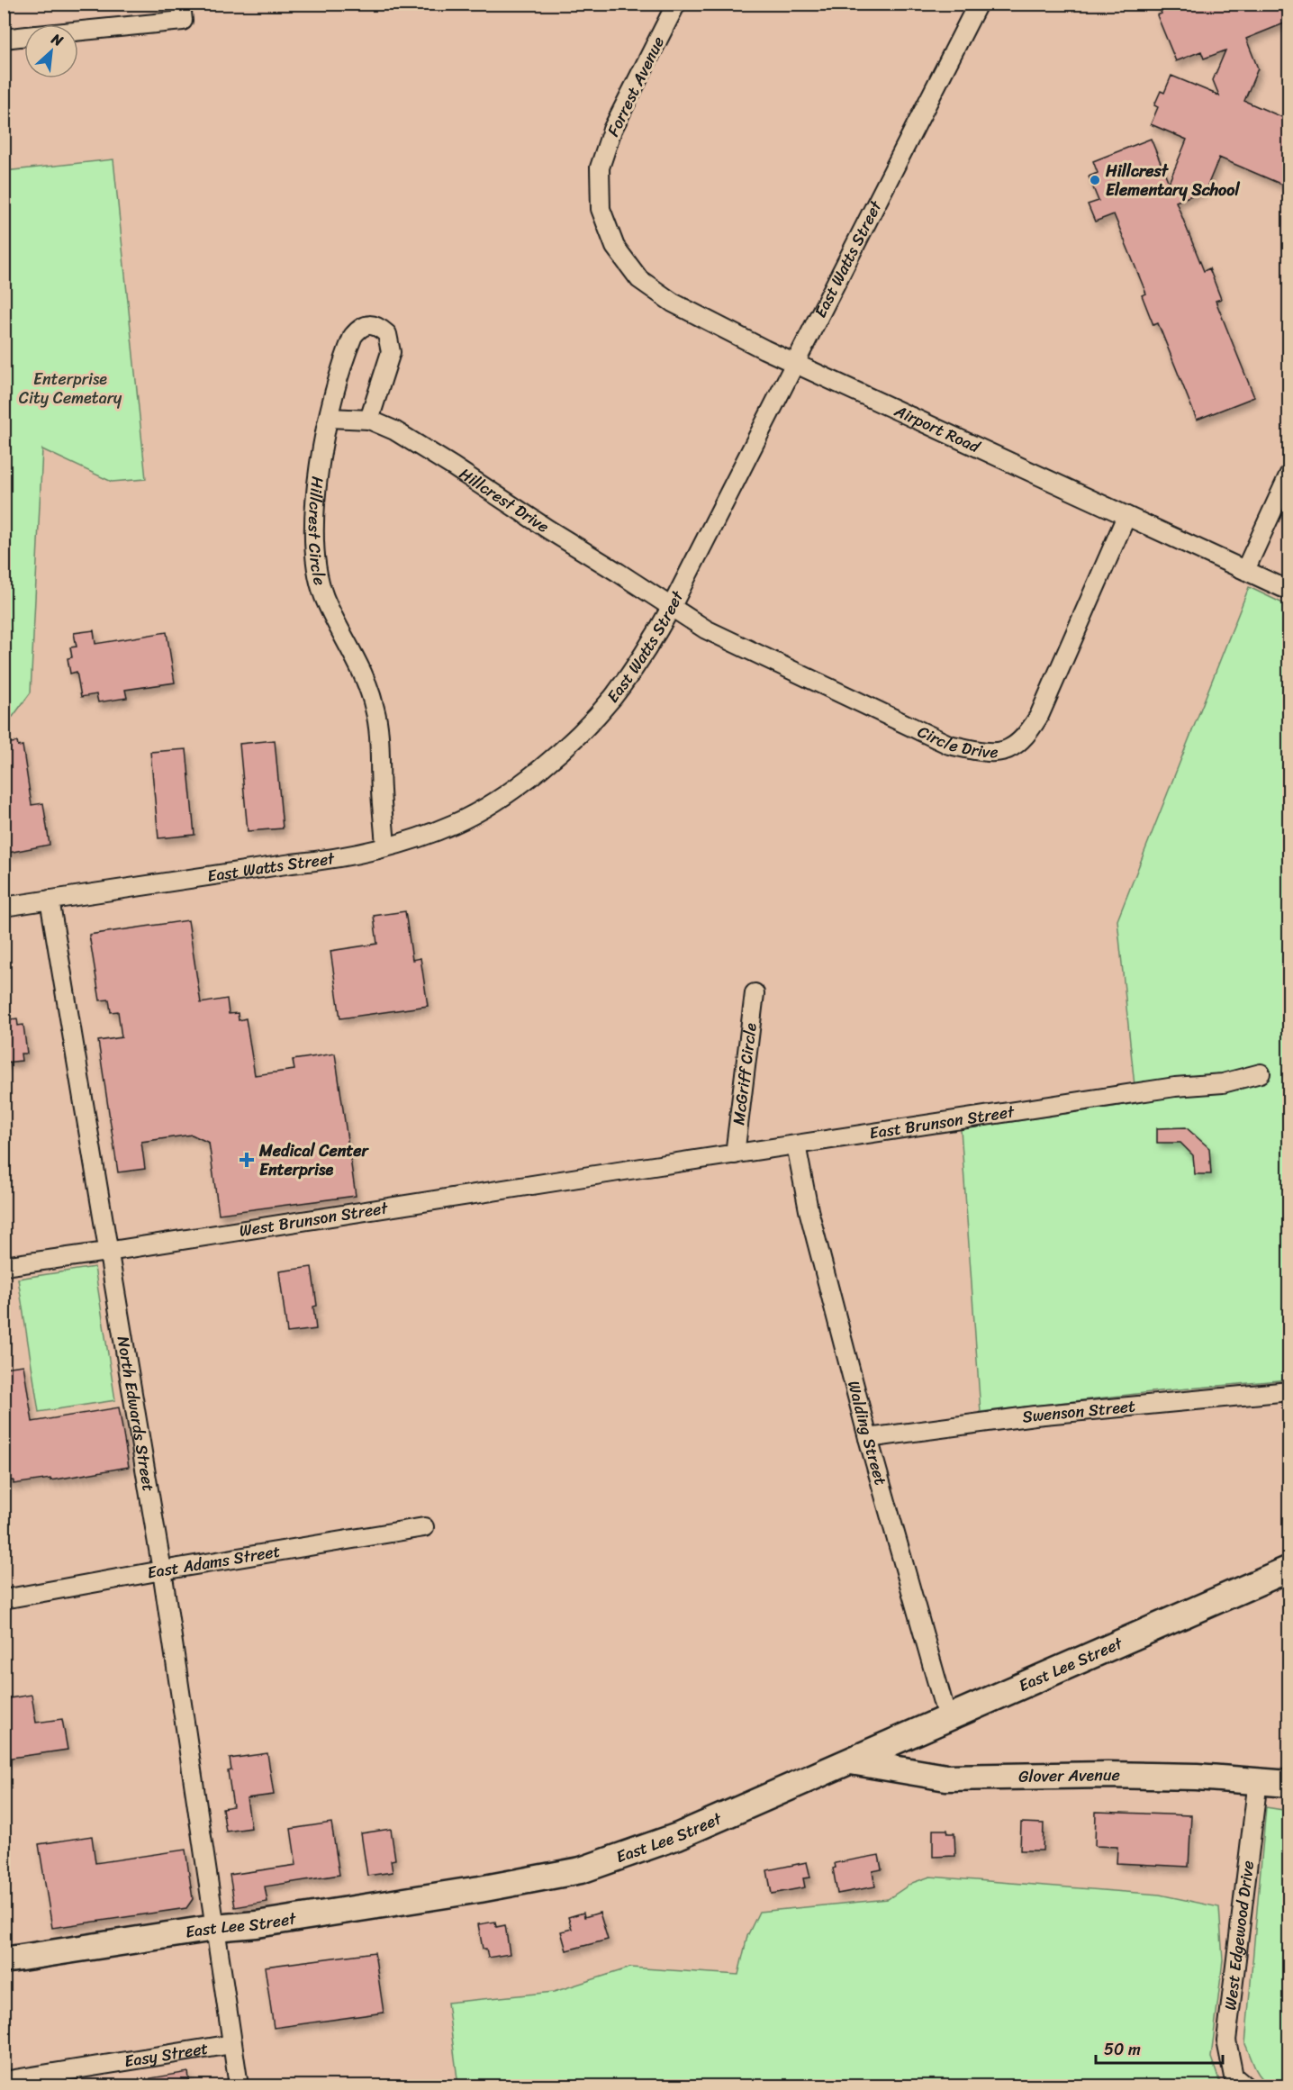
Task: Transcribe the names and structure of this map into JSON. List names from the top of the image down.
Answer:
{
  "streets": {
    "main road": ["East Lee Street", "Glover Avenue"],
    "street": [
      "Forrest Avenue",
      "East Watts Street",
      "Airport Road",
      "Hillcrest Drive",
      "Hillcrest Circle",
      "Circle Drive",
      "McGriff Circle",
      "East Brunson Street",
      "West Brunson Street",
      "Swenson Street",
      "North Edwards Street",
      "Walding Street",
      "East Adams Street",
      "West Edgewood Drive",
      "Easy Street"
    ]
  },
  "crossings": [
    ["Forrest Avenue", "Airport Road"],
    ["East Watts Street", "Airport Road"],
    ["East Watts Street", "Hillcrest Drive"],
    ["East Watts Street", "Hillcrest Circle"],
    ["East Watts Street", "Circle Drive"],
    ["East Watts Street", "North Edwards Street"],
    ["Airport Road", "Circle Drive"],
    ["Hillcrest Drive", "Hillcrest Circle"],
    ["Hillcrest Drive", "Circle Drive"],
    ["McGriff Circle", "East Brunson Street"],
    ["East Brunson Street", "West Brunson Street"],
    ["East Brunson Street", "Walding Street"],
    ["West Brunson Street", "North Edwards Street"],
    ["Swenson Street", "Walding Street"],
    ["North Edwards Street", "East Adams Street"],
    ["North Edwards Street", "East Lee Street"],
    ["North Edwards Street", "Easy Street"],
    ["Walding Street", "East Lee Street"],
    ["East Lee Street", "Glover Avenue"],
    ["Glover Avenue", "West Edgewood Drive"]
  ],
  "parks": ["Enterprise City Cemetary"],
  "places": {
    "other": ["Hillcrest Elementary School"],
    "health": ["Medical Center Enterprise"]
  },
  "scale_bar": "50 m",
  "north": "top right"
}
